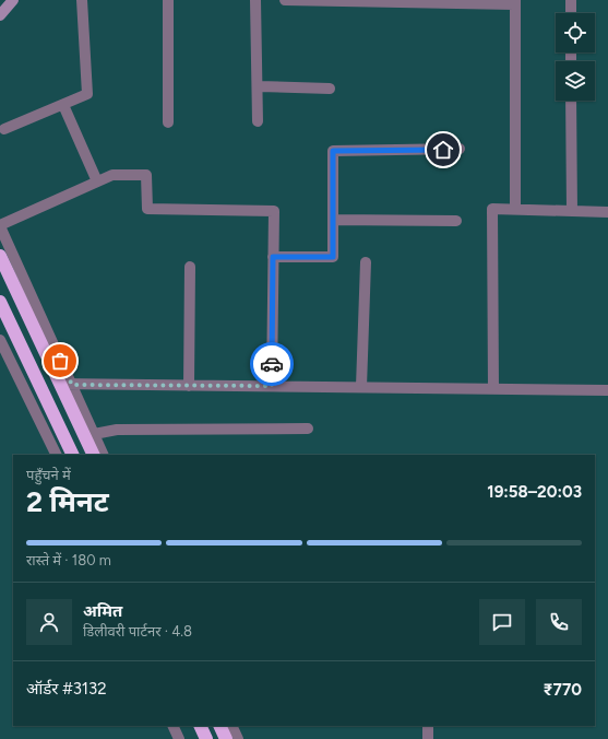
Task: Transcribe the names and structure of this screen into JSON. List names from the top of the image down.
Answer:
{
  "page": {
    "heading": ["2 मिनट", "पहुँचने में", "19:58–20:03"],
    "panel": [
      "अमित",
      "डिलीवरी पार्टनर · 4.8",
      "ऑर्डर #3132",
      "₹770"
    ],
    "bar": "रास्ते में · 180 m"
  }
}
